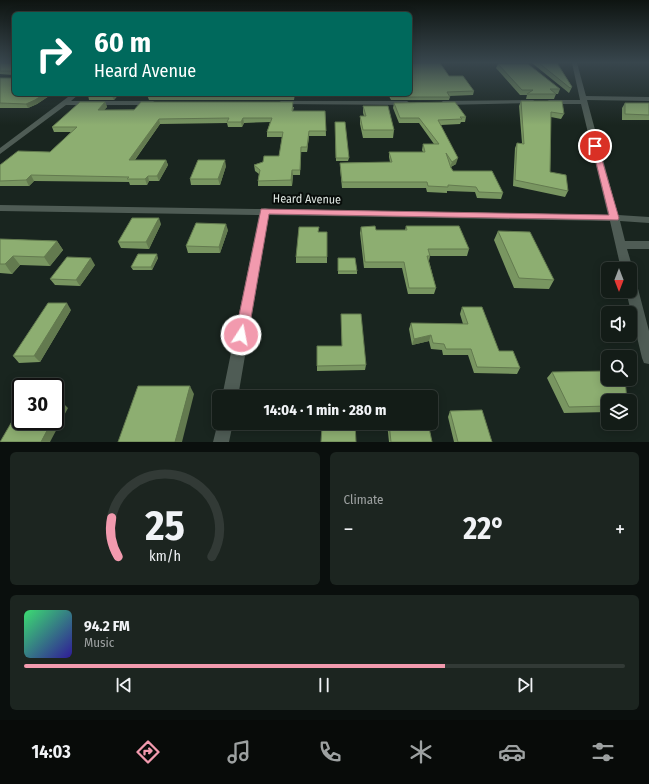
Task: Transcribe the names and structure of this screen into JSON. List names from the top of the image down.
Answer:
{
  "streets": {
    "street": ["Heard Avenue"]
  },
  "north": "bottom",
  "page": {
    "turn": ["60 m", "Heard Avenue"],
    "limit": "30",
    "trip": "14:04 · 1 min · 280 m",
    "tile": "Climate",
    "heat": ["−", "22°", "+"],
    "song": ["94.2 FM", "Music"],
    "tabs": "14:03",
    "gauge": ["25", "km/h"]
  }
}
